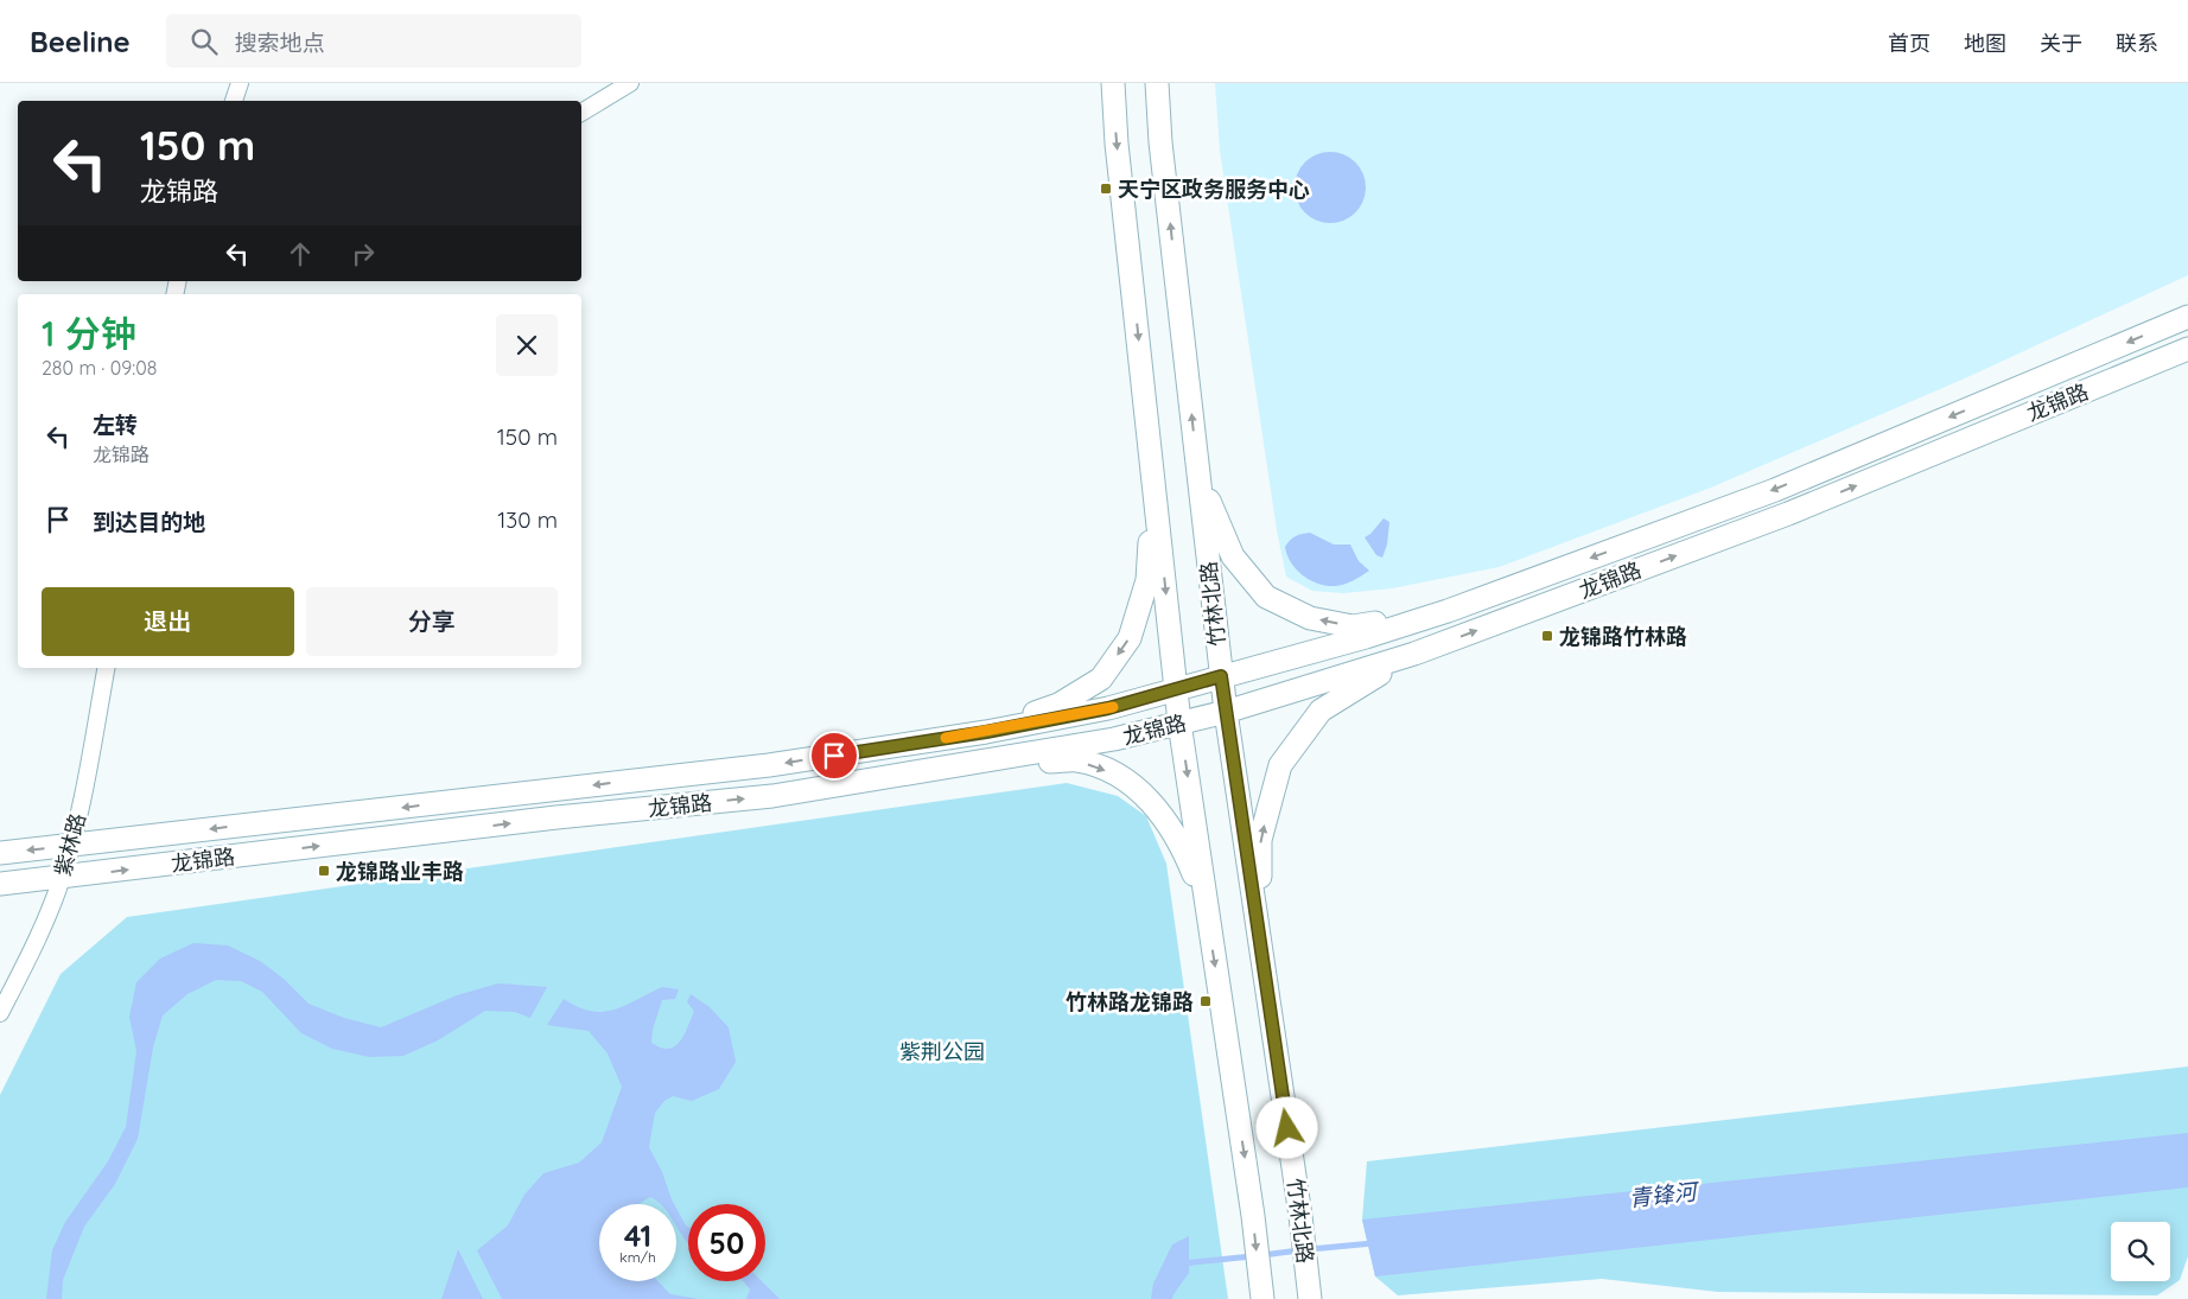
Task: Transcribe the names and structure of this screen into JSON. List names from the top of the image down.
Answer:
{
  "streets": {
    "main road": ["龙锦路", "竹林北路"],
    "street": ["紫林路"]
  },
  "crossings": [
    ["龙锦路", "竹林北路"],
    ["龙锦路", "紫林路"]
  ],
  "water": ["青锋河"],
  "parks": ["紫荆公园"],
  "places": {
    "transit": [
      "天宁区政务服务中心",
      "龙锦路竹林路",
      "龙锦路业丰路",
      "竹林路龙锦路"
    ]
  },
  "page": {
    "header": "Beeline",
    "search": "搜索地点",
    "nav": [
      "首页",
      "地图",
      "关于",
      "联系"
    ],
    "turn": ["150 m", "龙锦路"],
    "heading": ["1 分钟", "280 m · 09:08"],
    "list": [
      {
        "name": "左转",
        "note": "龙锦路",
        "value": "150 m"
      },
      {
        "name": "到达目的地",
        "value": "130 m"
      }
    ],
    "buttons": ["退出", "分享"],
    "speed": "41 km/h",
    "limit": "50"
  }
}
